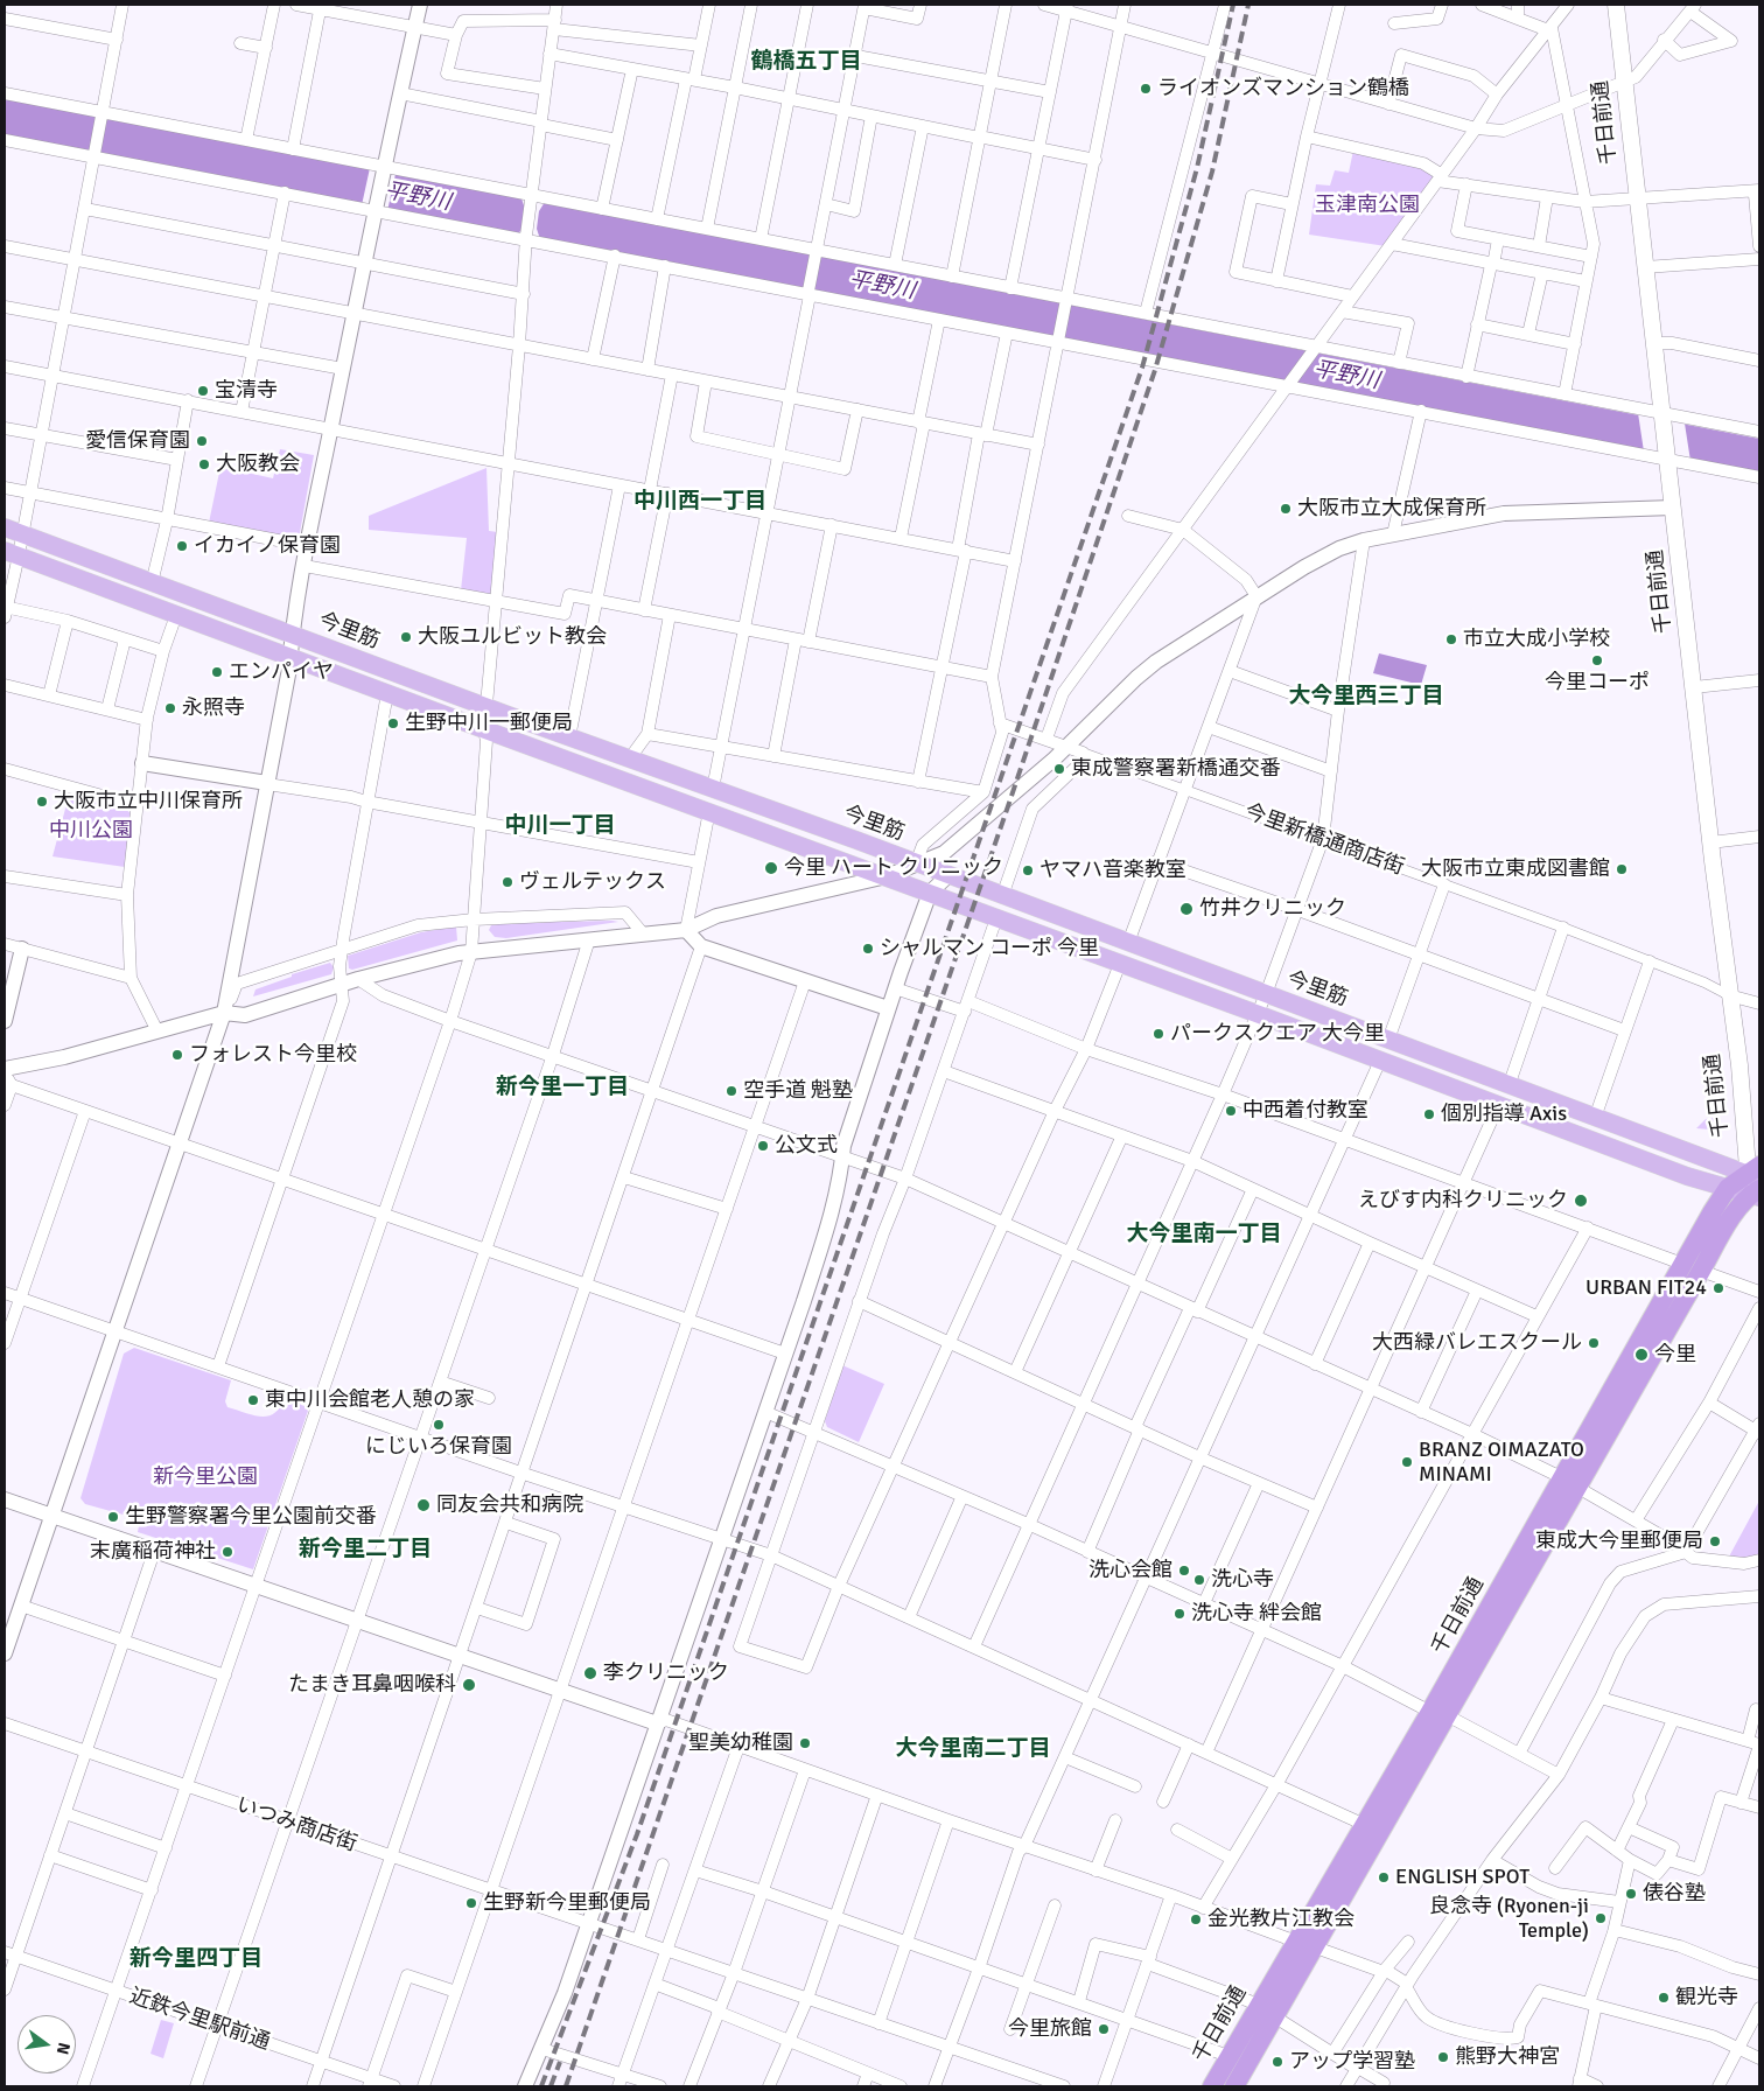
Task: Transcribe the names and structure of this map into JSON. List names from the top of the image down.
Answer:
{
  "streets": {
    "highway": ["千日前通"],
    "main road": ["今里筋"],
    "street": ["今里新橋通商店街", "いつみ商店街", "近鉄今里駅前通"]
  },
  "crossings": [
    ["千日前通", "今里筋"],
    ["千日前通", "今里新橋通商店街"]
  ],
  "districts": [
    "鶴橋五丁目",
    "中川西一丁目",
    "大今里西三丁目",
    "中川一丁目",
    "新今里一丁目",
    "大今里南一丁目",
    "新今里二丁目",
    "大今里南二丁目",
    "新今里四丁目"
  ],
  "water": ["平野川"],
  "parks": ["玉津南公園", "中川公園", "新今里公園"],
  "places": [
    "ライオンズマンション鶴橋",
    "宝清寺",
    "愛信保育園",
    "大阪教会",
    "大阪市立大成保育所",
    "イカイノ保育園",
    "大阪ユルビット教会",
    "市立大成小学校",
    "今里コーポ",
    "エンパイヤ",
    "永照寺",
    "生野中川一郵便局",
    "東成警察署新橋通交番",
    "大阪市立中川保育所",
    "今里 ハート クリニック",
    "大阪市立東成図書館",
    "ヤマハ音楽教室",
    "ヴェルテックス",
    "竹井クリニック",
    "シャルマン コーポ 今里",
    "パークスクエア 大今里",
    "フォレスト今里校",
    "空手道 魁塾",
    "中西着付教室",
    "個別指導 Axis",
    "公文式",
    "えびす内科クリニック",
    "URBAN FIT24",
    "大西緑バレエスクール",
    "今里",
    "東中川会館老人憩の家",
    "にじいろ保育園",
    "BRANZ OIMAZATO MINAMI",
    "同友会共和病院",
    "生野警察署今里公園前交番",
    "東成大今里郵便局",
    "末廣稲荷神社",
    "洗心会館",
    "洗心寺",
    "洗心寺 絆会館",
    "李クリニック",
    "たまき耳鼻咽喉科",
    "聖美幼稚園",
    "ENGLISH SPOT",
    "俵谷塾",
    "生野新今里郵便局",
    "良念寺 (Ryonen-ji Temple)",
    "金光教片江教会",
    "観光寺",
    "今里旅館",
    "熊野大神宮",
    "アップ学習塾"
  ],
  "north": "right"
}
